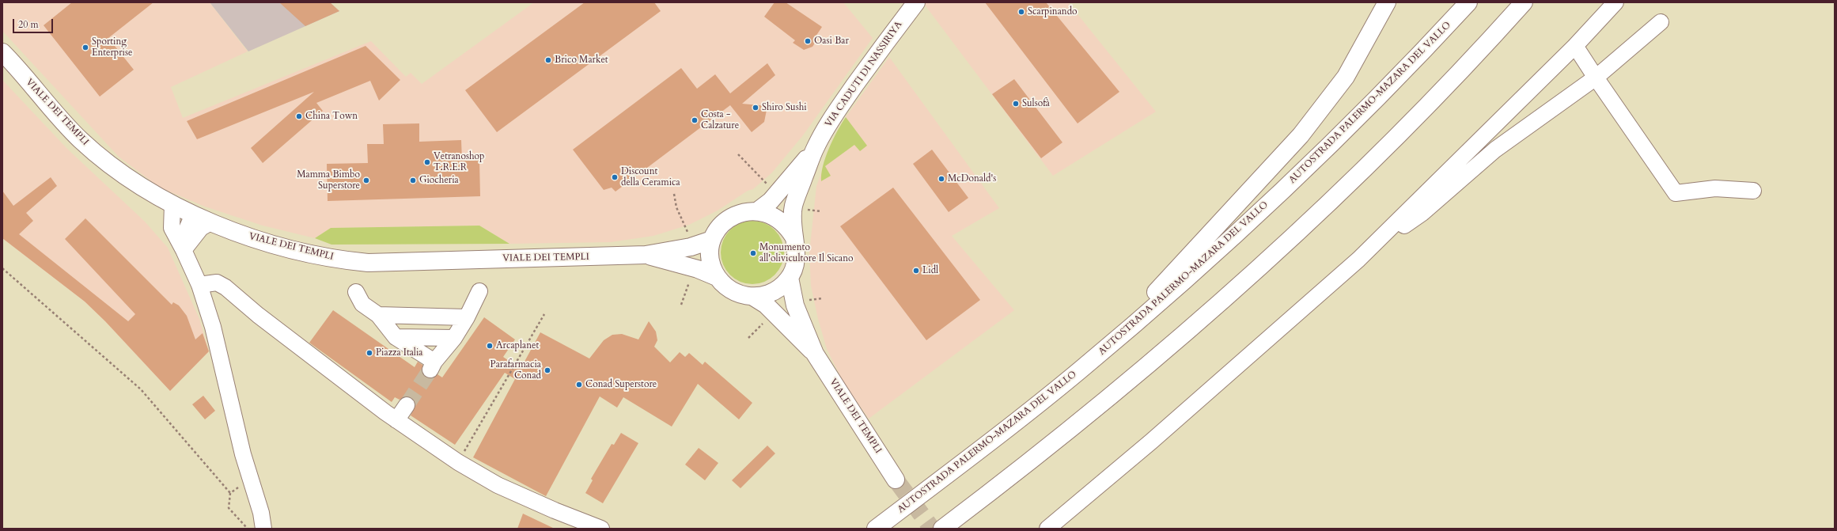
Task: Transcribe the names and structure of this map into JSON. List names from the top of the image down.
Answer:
{
  "streets": {
    "main road": ["VIA CADUTI DI NASSIRIYA", "AUTOSTRADA PALERMO-MAZARA DEL VALLO", "VIALE DEI TEMPLI"]
  },
  "places": [
    "Scarpinando",
    "Oasi Bar",
    "Sporting Enterprise",
    "Brico Market",
    "Sulsofà",
    "Shiro Sushi",
    "China Town",
    "Costa - Calzature",
    "Vetranoshop T.R.E.R",
    "Discount della Ceramica",
    "McDonald's",
    "Mamma Bimbo Superstore",
    "Giocheria",
    "Monumento all'olivicultore Il Sicano",
    "Lidl",
    "Arcaplanet",
    "Piazza Italia",
    "Parafarmacia Conad",
    "Conad Superstore"
  ],
  "scale_bar": "20 m"
}
